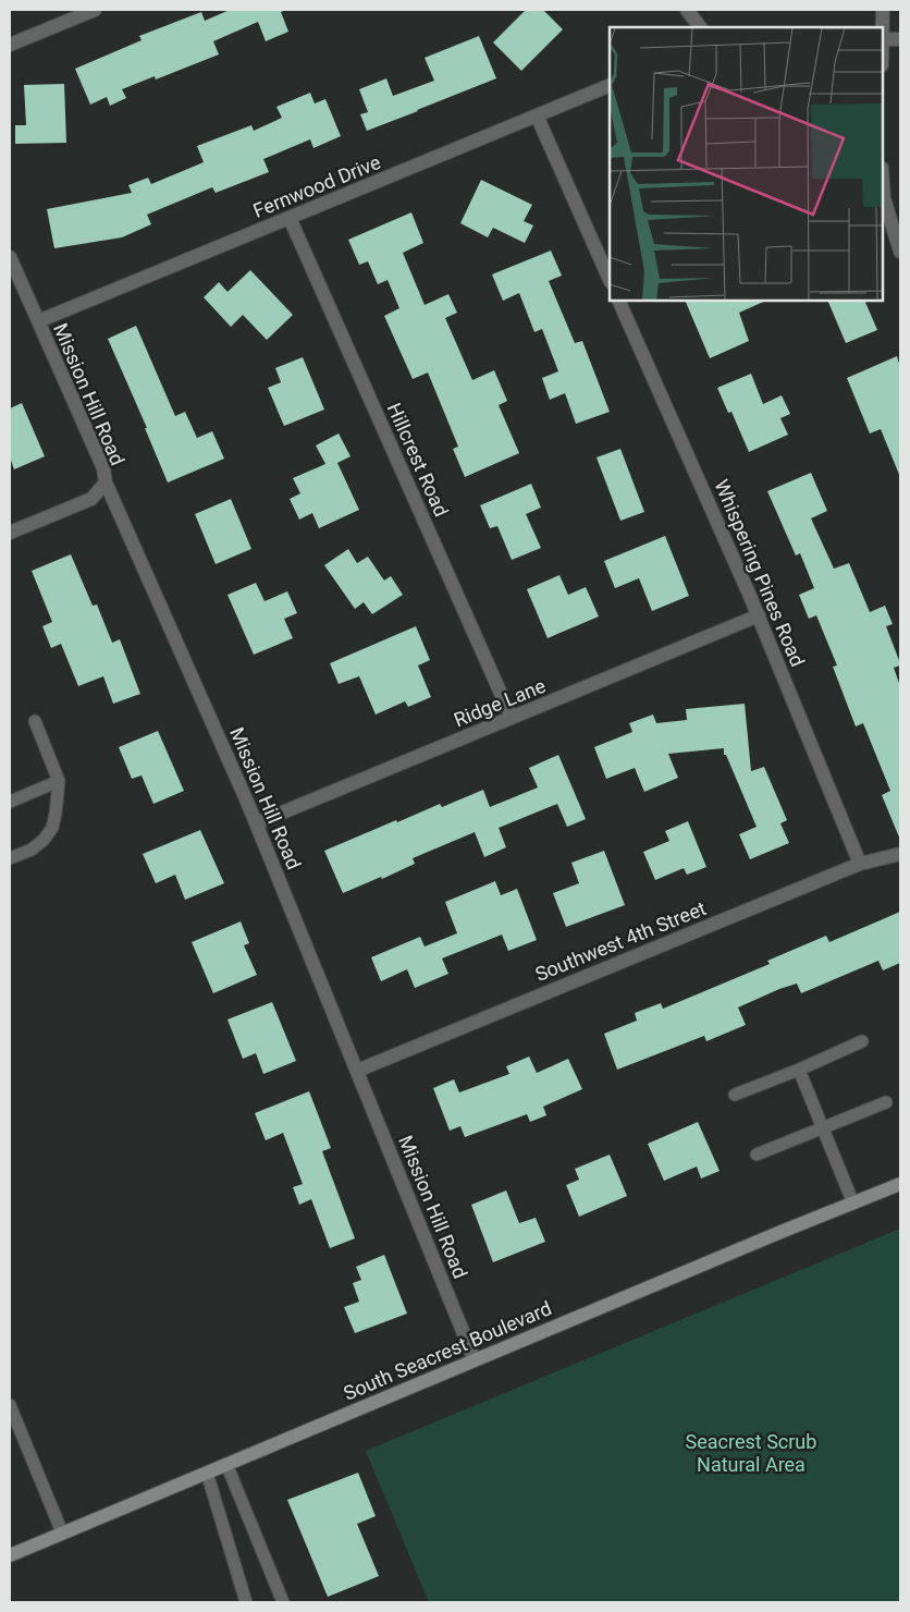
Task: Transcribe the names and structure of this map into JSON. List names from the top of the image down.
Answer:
{
  "streets": {
    "street": [
      "Fernwood Drive",
      "Mission Hill Road",
      "Hillcrest Road",
      "Whispering Pines Road",
      "Ridge Lane",
      "Southwest 4th Street",
      "South Seacrest Boulevard"
    ]
  },
  "crossings": [
    ["Fernwood Drive", "Mission Hill Road"],
    ["Fernwood Drive", "Hillcrest Road"],
    ["Mission Hill Road", "Ridge Lane"],
    ["Mission Hill Road", "Southwest 4th Street"],
    ["Mission Hill Road", "South Seacrest Boulevard"],
    ["Hillcrest Road", "Ridge Lane"],
    ["Whispering Pines Road", "Ridge Lane"],
    ["Whispering Pines Road", "Southwest 4th Street"]
  ],
  "parks": ["Seacrest Scrub Natural Area"]
}
